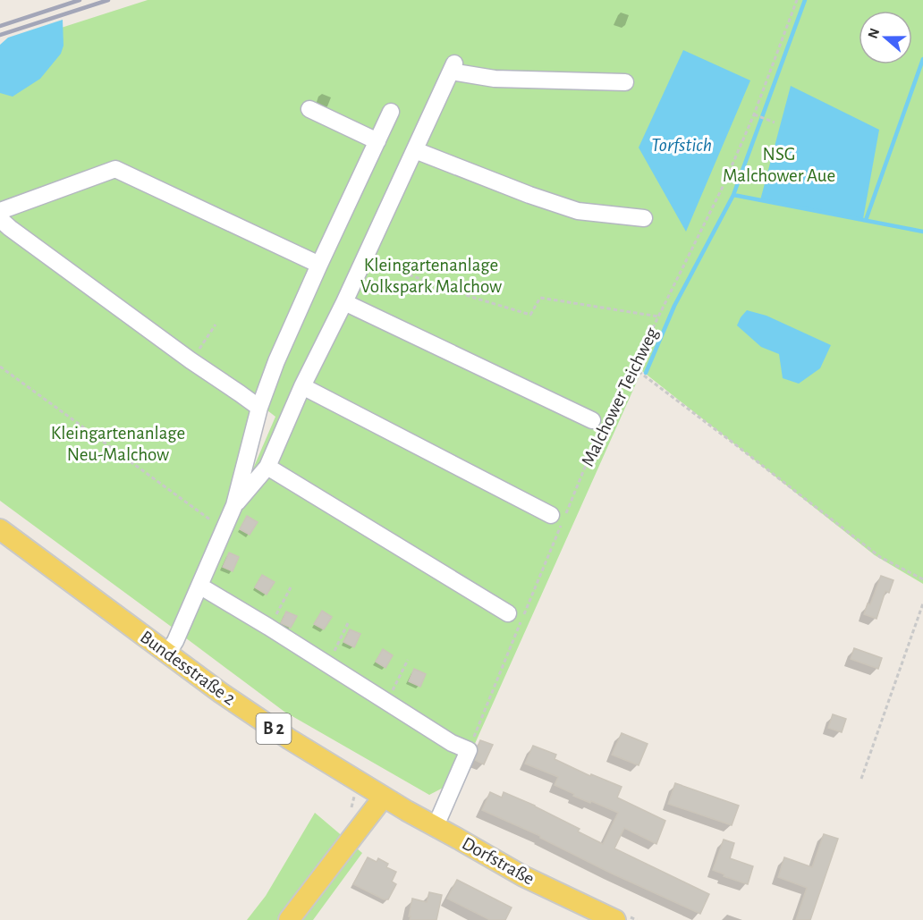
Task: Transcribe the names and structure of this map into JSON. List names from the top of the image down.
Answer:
{
  "streets": {
    "main road": ["Bundesstraße 2", "B 2", "Dorfstraße"],
    "path": ["Malchower Teichweg"]
  },
  "crossings": [
    ["Bundesstraße 2", "Dorfstraße"]
  ],
  "water": ["Torfstich"],
  "parks": ["NSG Malchower Aue", "Kleingartenanlage Volkspark Malchow", "Kleingartenanlage Neu-Malchow"],
  "north": "left"
}
